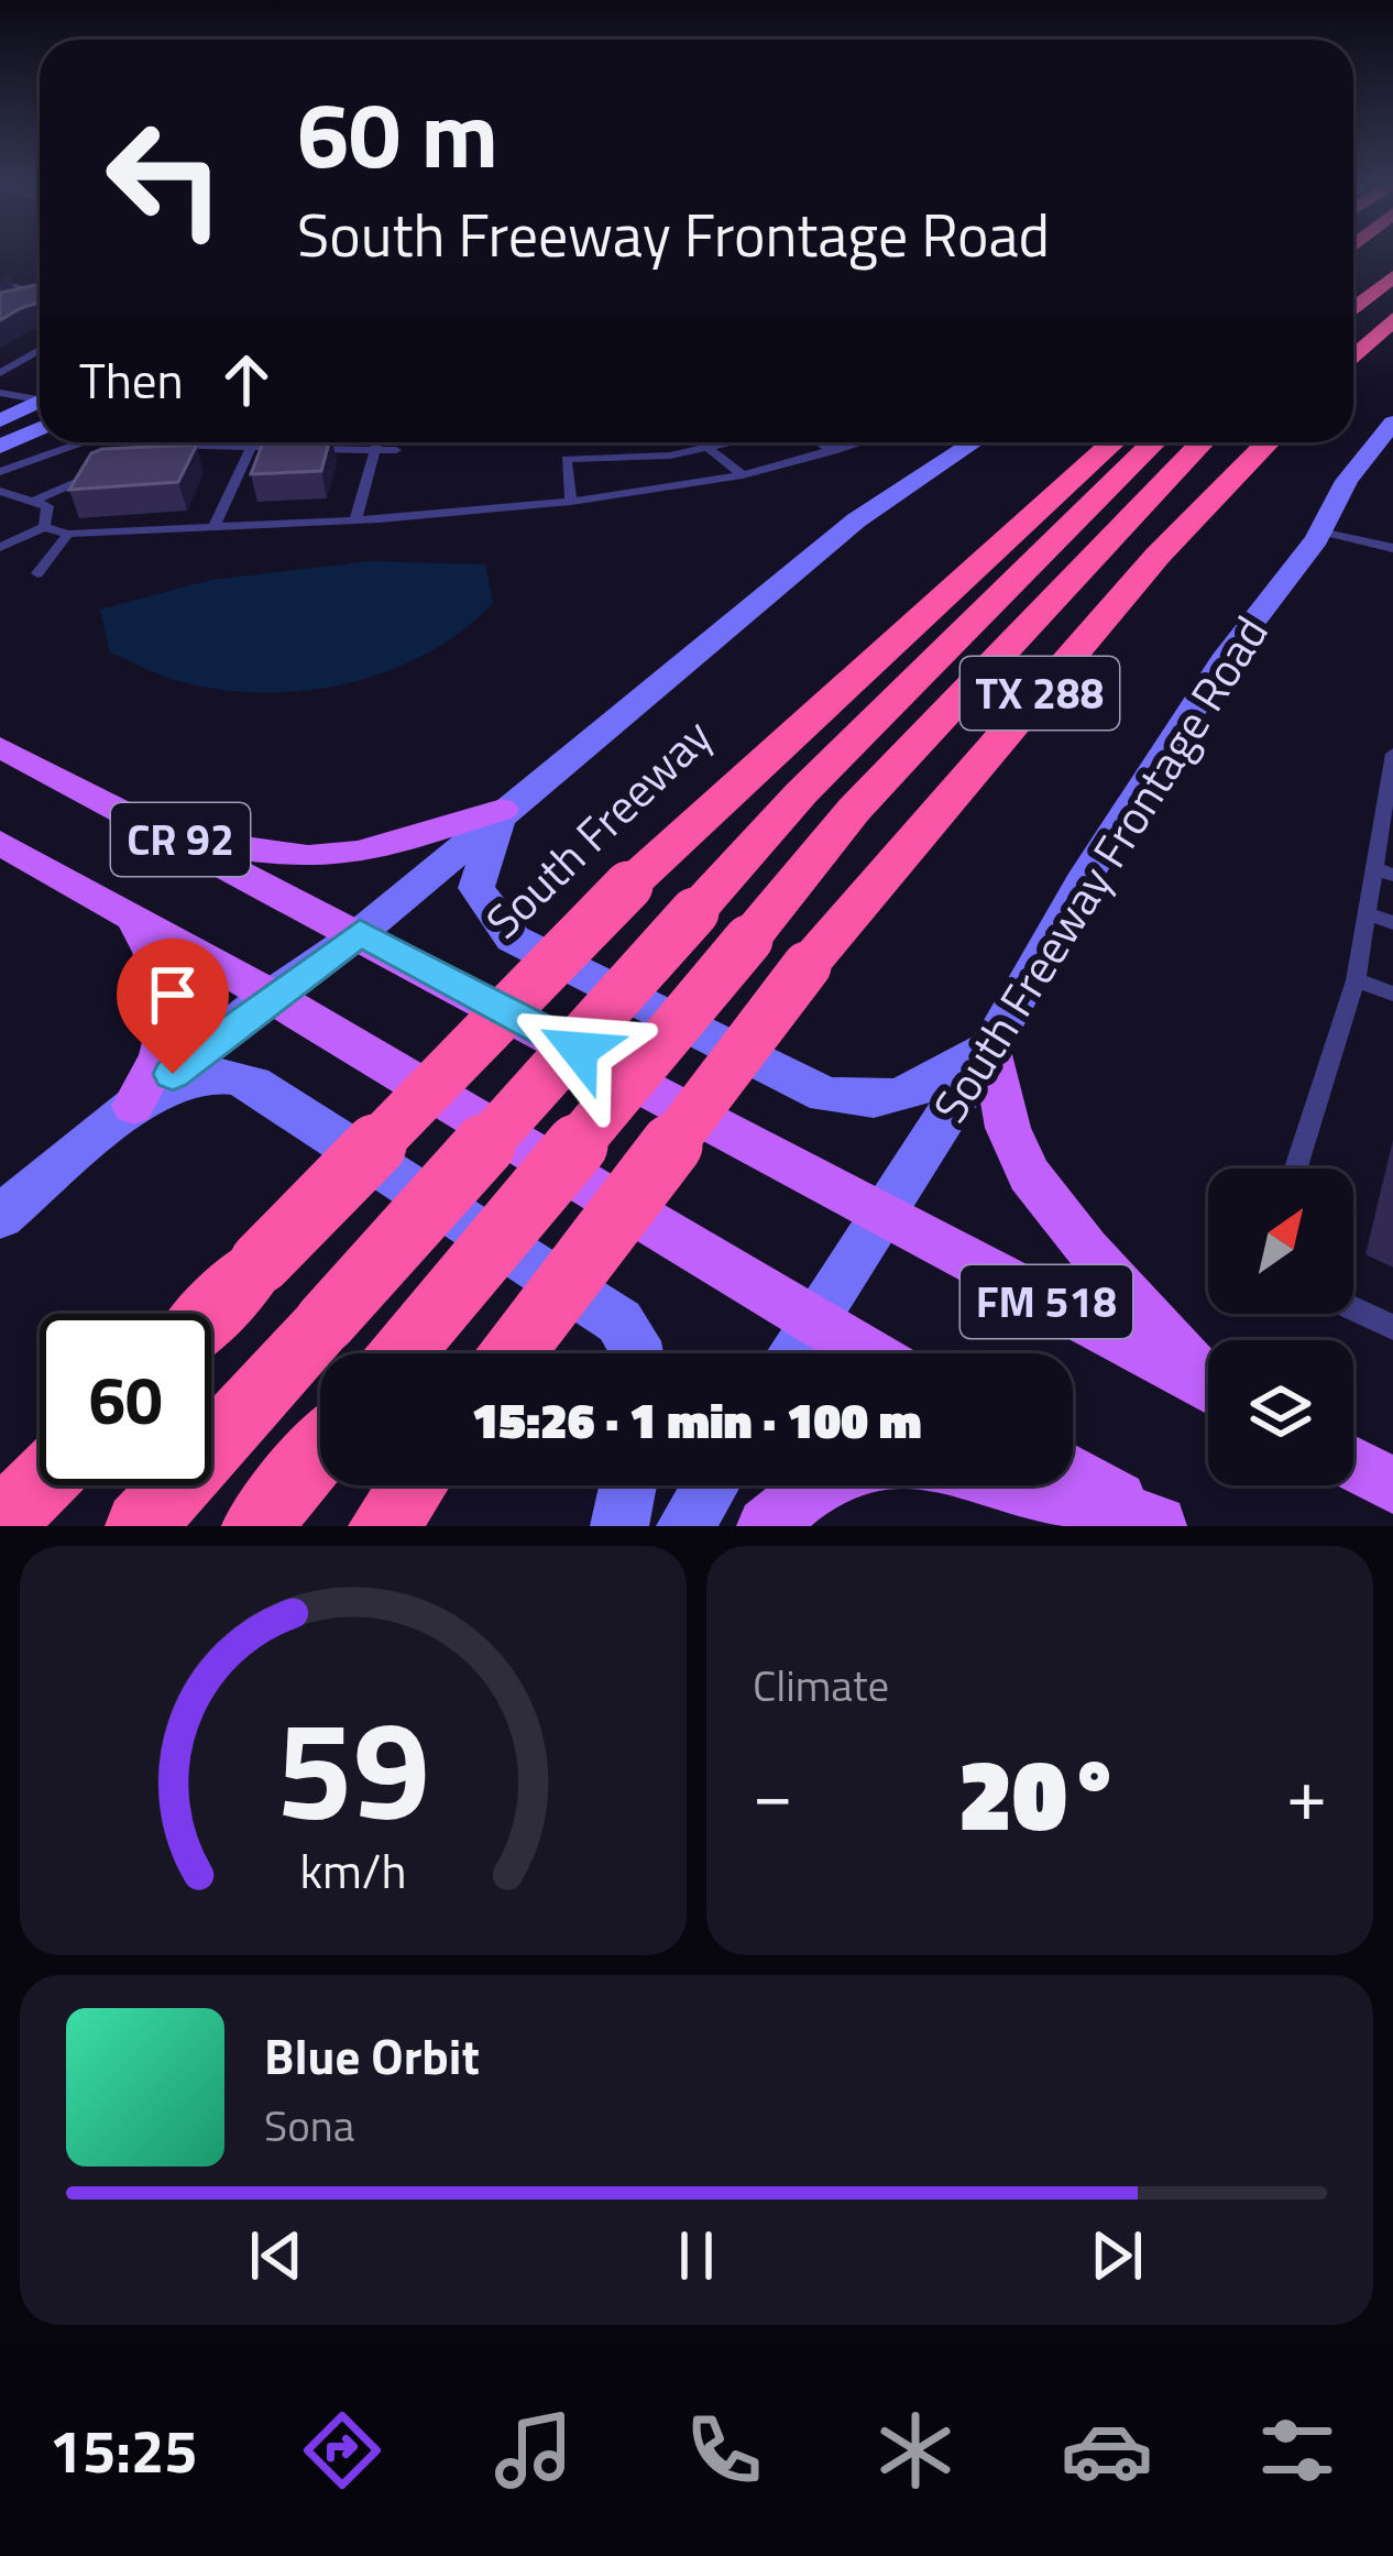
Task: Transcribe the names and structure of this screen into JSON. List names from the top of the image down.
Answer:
{
  "streets": {
    "highway": ["TX 288", "South Freeway"],
    "main road": ["CR 92", "South Freeway Frontage Road", "FM 518"]
  },
  "crossings": [
    ["CR 92", "FM 518"],
    ["South Freeway Frontage Road", "FM 518"]
  ],
  "north": "top right",
  "page": {
    "turn": ["60 m", "South Freeway Frontage Road"],
    "then": "Then",
    "limit": "60",
    "trip": "15:26 · 1 min · 100 m",
    "tile": "Climate",
    "heat": ["−", "20°", "+"],
    "song": ["Blue Orbit", "Sona"],
    "tabs": "15:25",
    "gauge": ["59", "km/h"]
  }
}
